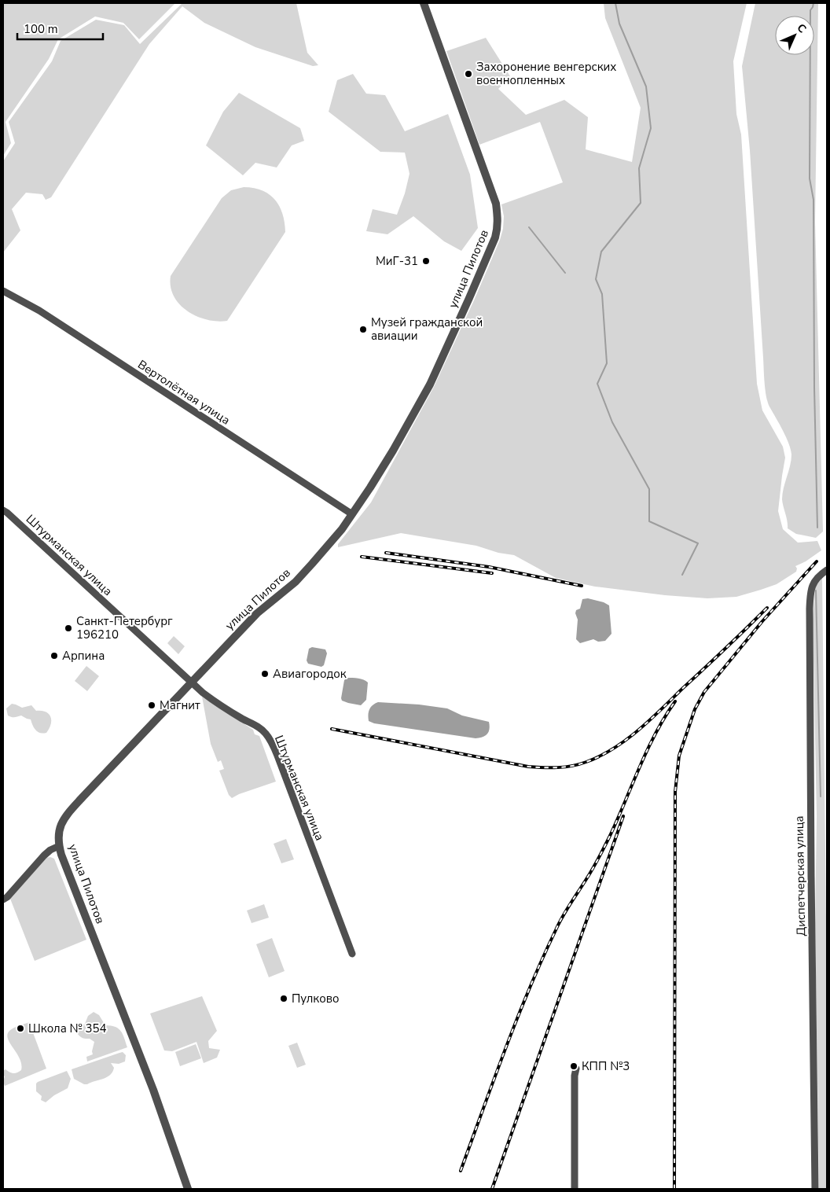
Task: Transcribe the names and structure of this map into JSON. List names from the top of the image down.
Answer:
{
  "streets": {
    "street": [
      "улица Пилотов",
      "Вертолётная улица",
      "Штурманская улица",
      "Диспетчерская улица"
    ]
  },
  "crossings": [
    ["улица Пилотов", "Вертолётная улица"],
    ["улица Пилотов", "Штурманская улица"]
  ],
  "places": [
    "Захоронение венгерских военнопленных",
    "МиГ-31",
    "Музей гражданской авиации",
    "Санкт-Петербург 196210",
    "Арпина",
    "Авиагородок",
    "Магнит",
    "Пулково",
    "Школа № 354",
    "КПП №3"
  ],
  "scale_bar": "100 m",
  "north": "top right"
}
